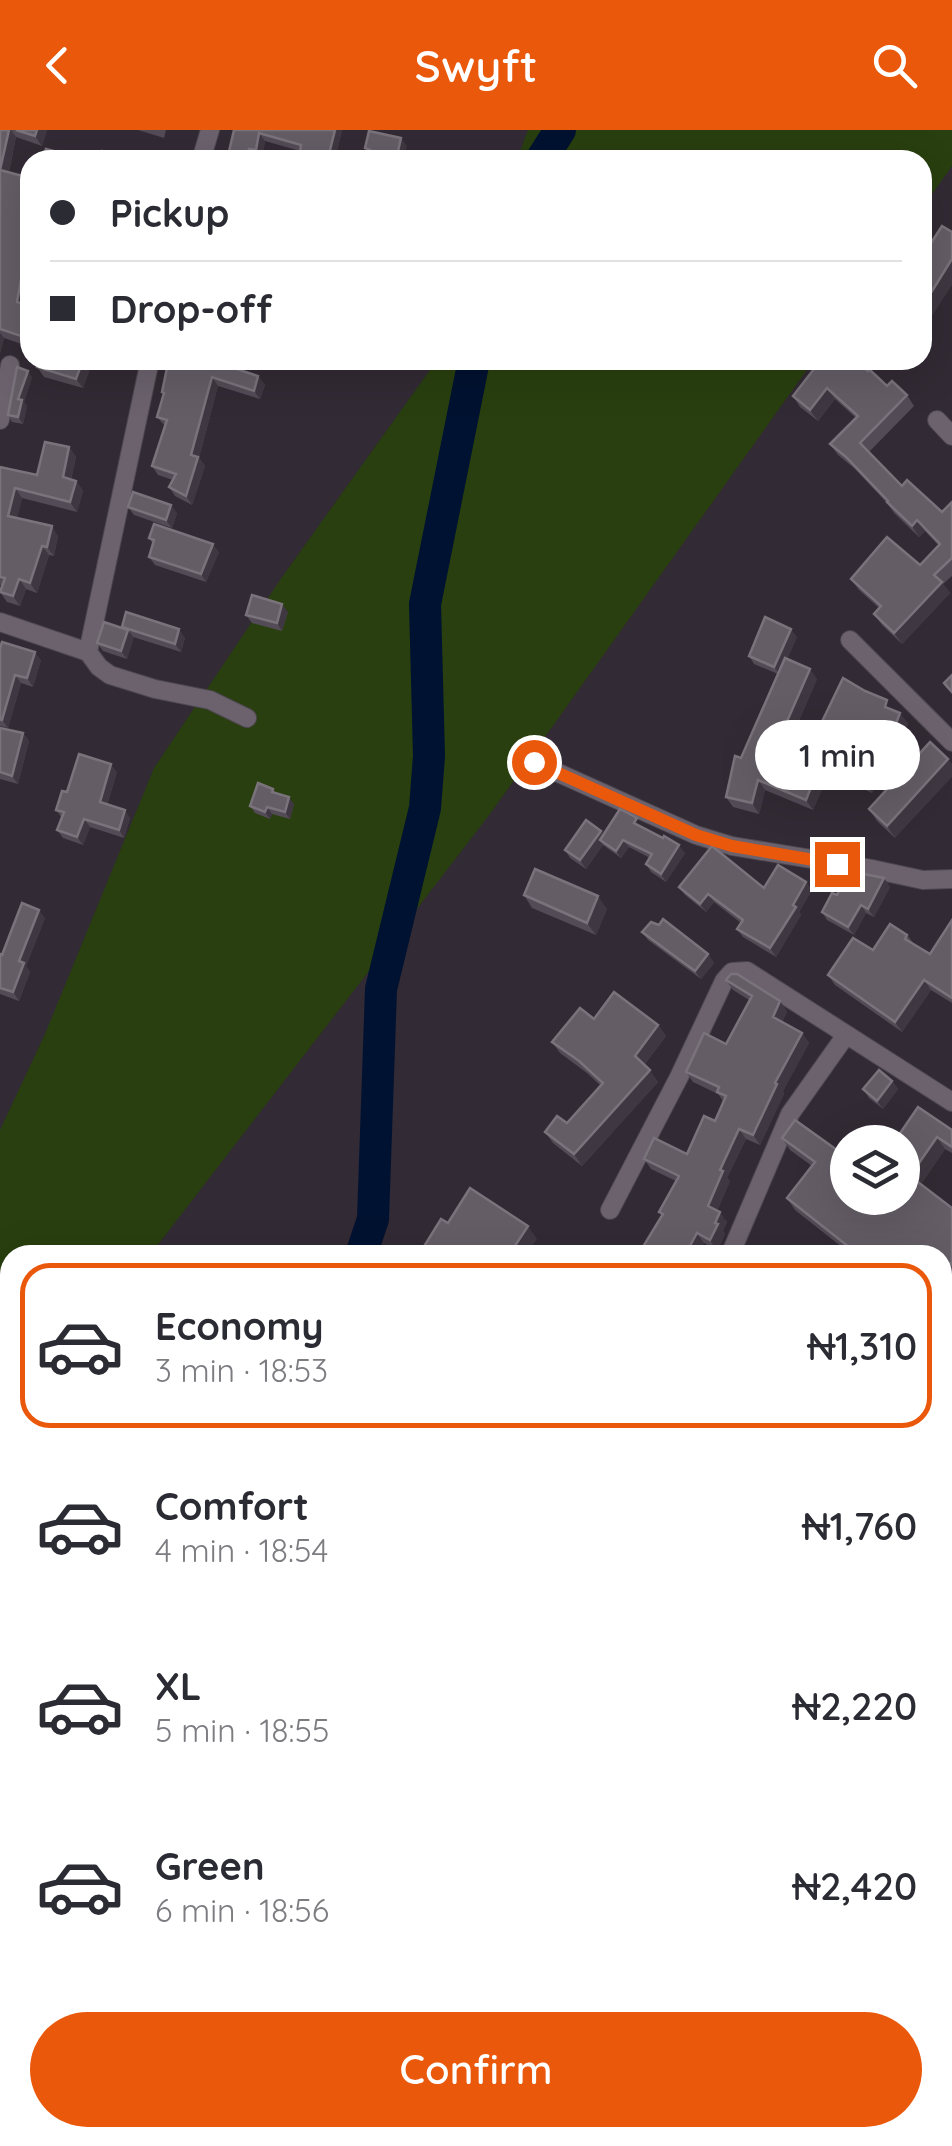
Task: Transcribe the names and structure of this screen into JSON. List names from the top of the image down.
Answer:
{
  "page": {
    "header": "Swyft",
    "banner": ["Pickup", "Drop-off"],
    "bubble": "1 min",
    "list": [
      {
        "name": "Economy",
        "note": "3 min · 18:53",
        "value": "₦1,310"
      },
      {
        "name": "Comfort",
        "note": "4 min · 18:54",
        "value": "₦1,760"
      },
      {
        "name": "XL",
        "note": "5 min · 18:55",
        "value": "₦2,220"
      },
      {
        "name": "Green",
        "note": "6 min · 18:56",
        "value": "₦2,420"
      }
    ],
    "buttons": "Confirm"
  }
}
